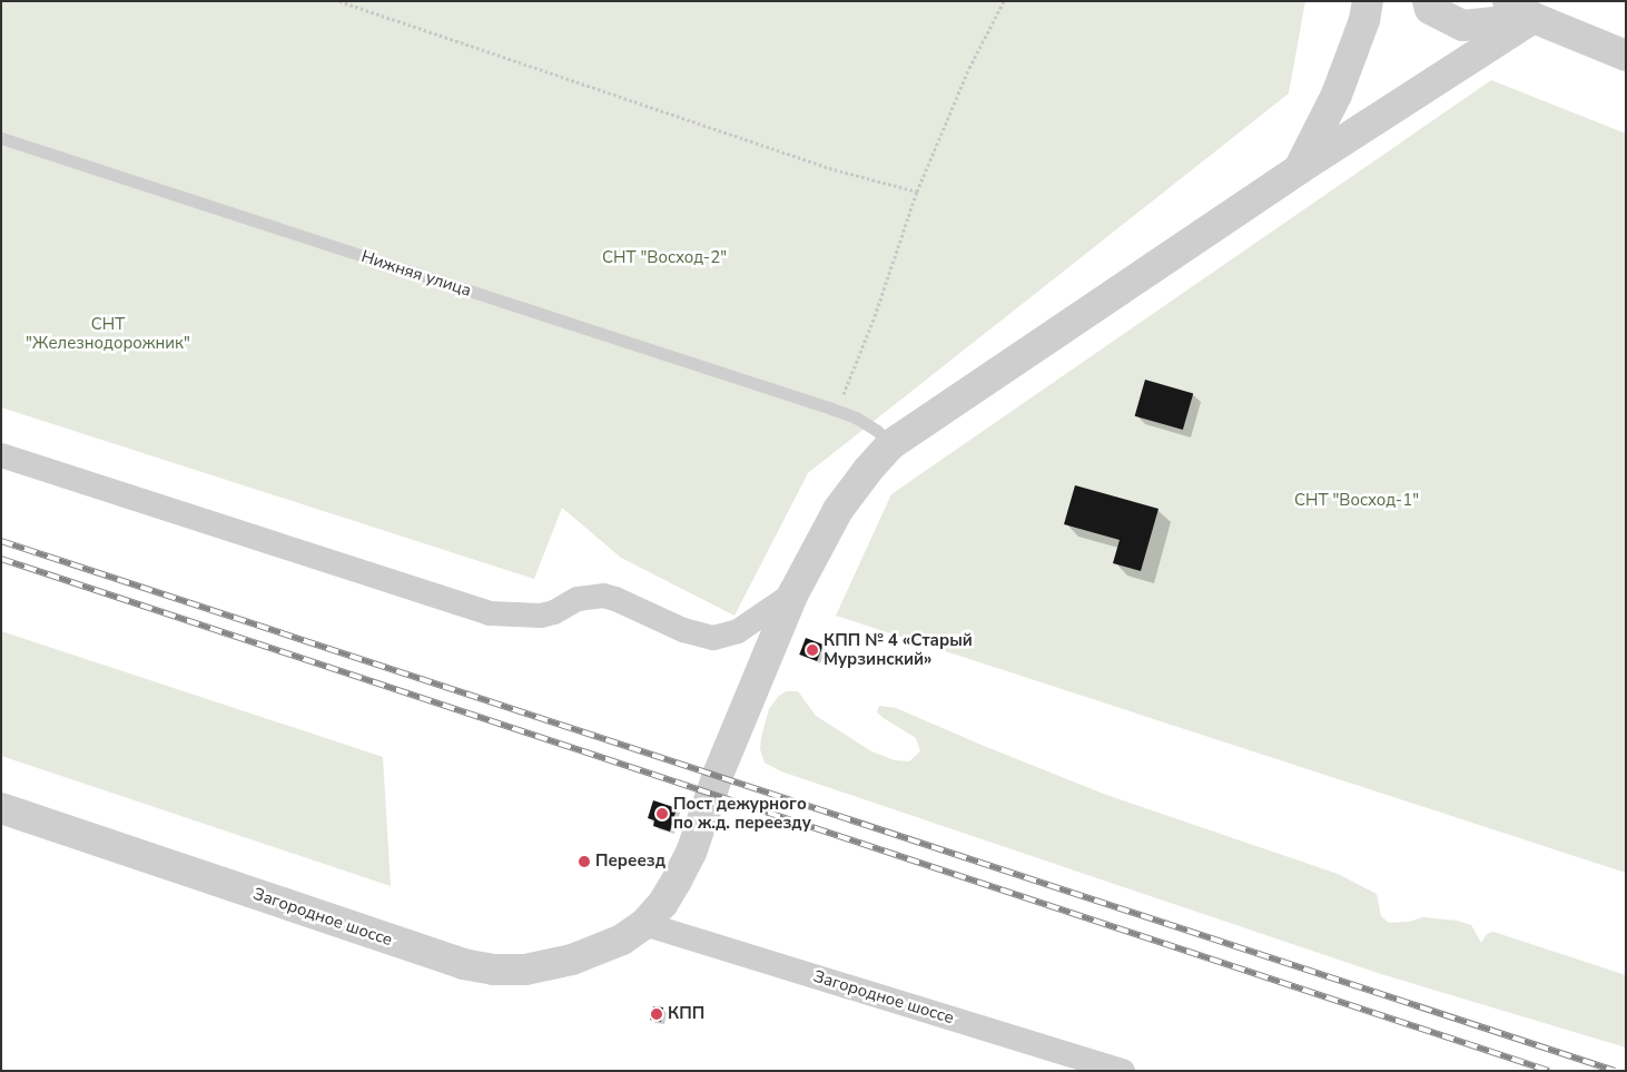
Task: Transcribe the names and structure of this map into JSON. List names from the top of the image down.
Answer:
{
  "streets": {
    "street": ["Загородное шоссе"],
    "lane": ["Нижняя улица"]
  },
  "crossings": [
    ["Нижняя улица", "Загородное шоссе"]
  ],
  "parks": ["СНТ \"Восход-2\"", "СНТ \"Железнодорожник\"", "СНТ \"Восход-1\""],
  "places": [
    "КПП № 4 «Старый Мурзинский»",
    "Пост дежурного по ж.д. переезду",
    "Переезд",
    "КПП"
  ]
}
